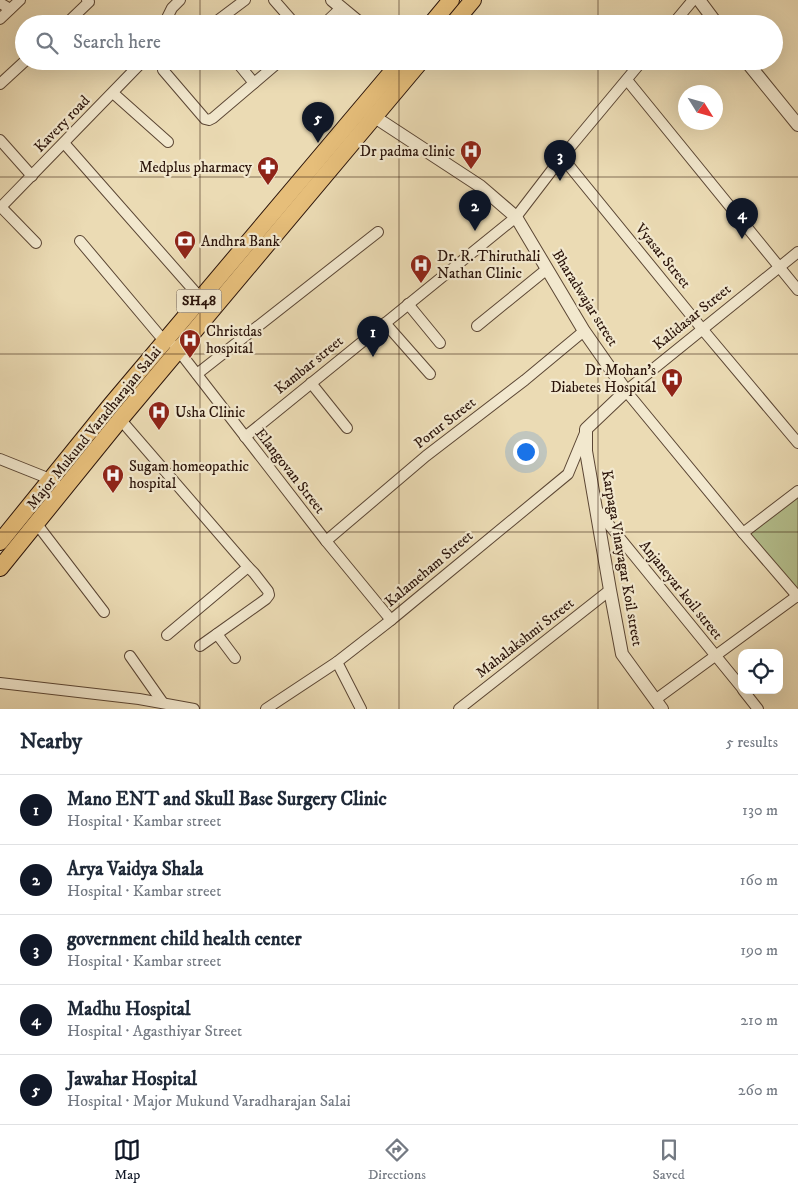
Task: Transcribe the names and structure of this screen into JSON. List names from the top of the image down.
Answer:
{
  "streets": {
    "main road": ["SH48", "Major Mukund Varadharajan Salai"],
    "street": [
      "Kavery road",
      "Vyasar Street",
      "Bharadwajar street",
      "Kalidasar Street",
      "Kambar street",
      "Porur Street",
      "Elangovan Street",
      "Karpaga Vinayagar Koil street",
      "Kalameham Street",
      "Anjaneyar koil street",
      "Mahalakshmi Street"
    ]
  },
  "crossings": [
    ["Vyasar Street", "Kalidasar Street"],
    ["Vyasar Street", "Kambar street"],
    ["Bharadwajar street", "SH48"],
    ["Bharadwajar street", "Kalidasar Street"],
    ["Bharadwajar street", "Kambar street"],
    ["Bharadwajar street", "Porur Street"],
    ["Bharadwajar street", "Major Mukund Varadharajan Salai"],
    ["SH48", "Major Mukund Varadharajan Salai"],
    ["Kalidasar Street", "Karpaga Vinayagar Koil street"],
    ["Kalidasar Street", "Kalameham Street"],
    ["Kambar street", "Elangovan Street"],
    ["Porur Street", "Elangovan Street"],
    ["Major Mukund Varadharajan Salai", "Elangovan Street"],
    ["Elangovan Street", "Kalameham Street"],
    ["Karpaga Vinayagar Koil street", "Kalameham Street"],
    ["Karpaga Vinayagar Koil street", "Anjaneyar koil street"],
    ["Karpaga Vinayagar Koil street", "Mahalakshmi Street"]
  ],
  "places": {
    "hospital": [
      "Dr padma clinic",
      "Dr. R. Thiruthali Nathan Clinic",
      "Christdas hospital",
      "Dr Mohan's Diabetes Hospital",
      "Usha Clinic",
      "Sugam homeopathic hospital"
    ],
    "pharmacy": ["Medplus pharmacy"],
    "bank": ["Andhra Bank"]
  },
  "north": "bottom right",
  "page": {
    "search": "Search here",
    "pins": [
      "5",
      "3",
      "2",
      "4",
      "1"
    ],
    "heading": ["Nearby", "5 results"],
    "list": [
      {
        "mark": "1",
        "name": "Mano ENT and Skull Base Surgery Clinic",
        "note": "Hospital · Kambar street",
        "value": "130 m"
      },
      {
        "mark": "2",
        "name": "Arya Vaidya Shala",
        "note": "Hospital · Kambar street",
        "value": "160 m"
      },
      {
        "mark": "3",
        "name": "government child health center",
        "note": "Hospital · Kambar street",
        "value": "190 m"
      },
      {
        "mark": "4",
        "name": "Madhu Hospital",
        "note": "Hospital · Agasthiyar Street",
        "value": "210 m"
      },
      {
        "mark": "5",
        "name": "Jawahar Hospital",
        "note": "Hospital · Major Mukund Varadharajan Salai",
        "value": "260 m"
      }
    ],
    "nav": ["Map", "Directions", "Saved"]
  }
}
